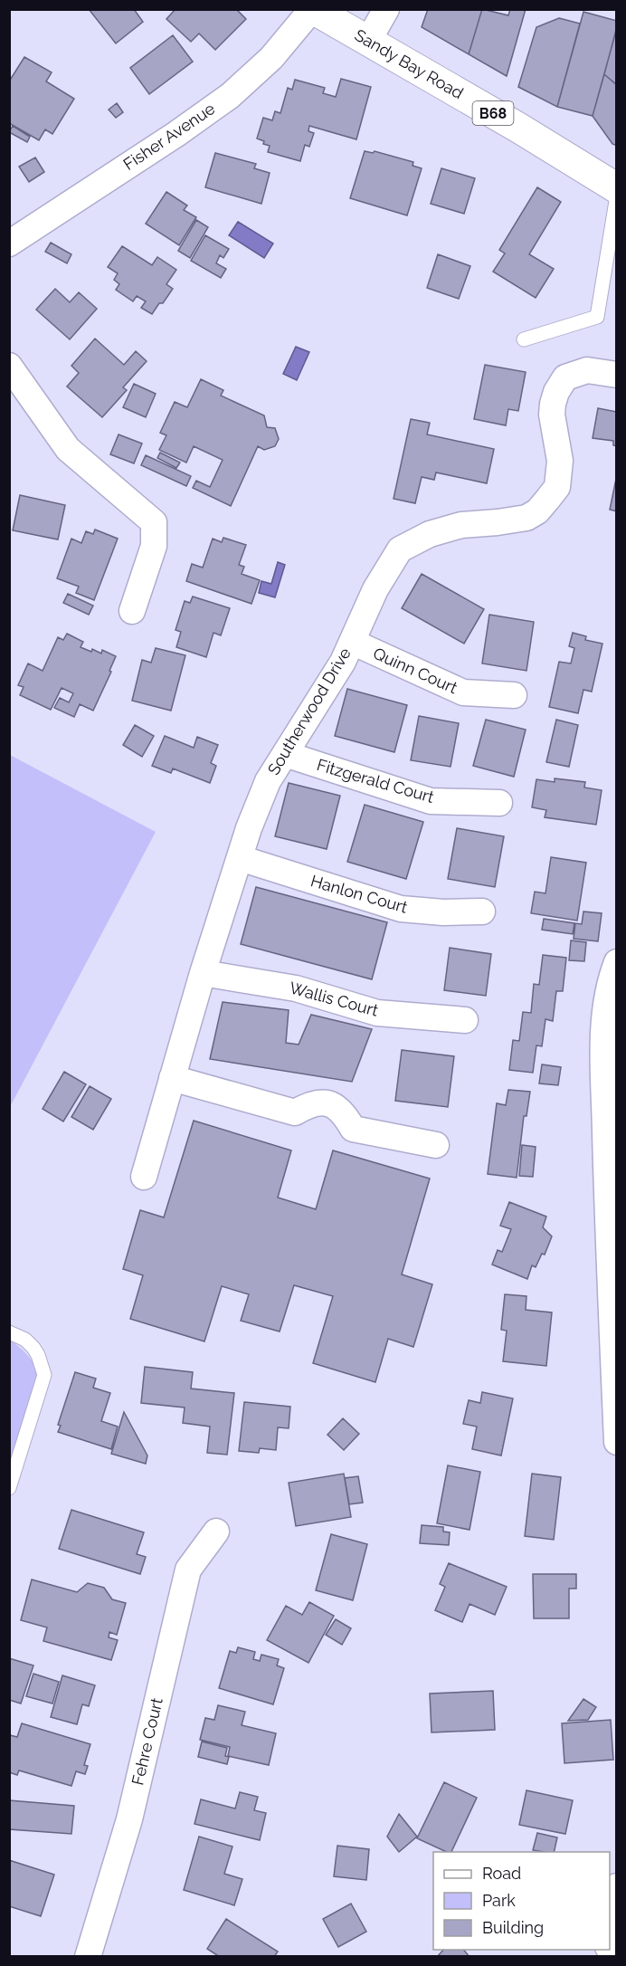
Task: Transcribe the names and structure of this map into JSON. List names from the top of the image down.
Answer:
{
  "streets": {
    "main road": ["Sandy Bay Road", "B68"],
    "street": [
      "Fisher Avenue",
      "Quinn Court",
      "Southerwood Drive",
      "Fitzgerald Court",
      "Hanlon Court",
      "Wallis Court",
      "Fehre Court"
    ]
  },
  "crossings": [
    ["Sandy Bay Road", "Fisher Avenue"],
    ["Quinn Court", "Southerwood Drive"],
    ["Southerwood Drive", "Fitzgerald Court"],
    ["Southerwood Drive", "Hanlon Court"],
    ["Southerwood Drive", "Wallis Court"]
  ],
  "legend": ["Road", "Park", "Building"]
}
